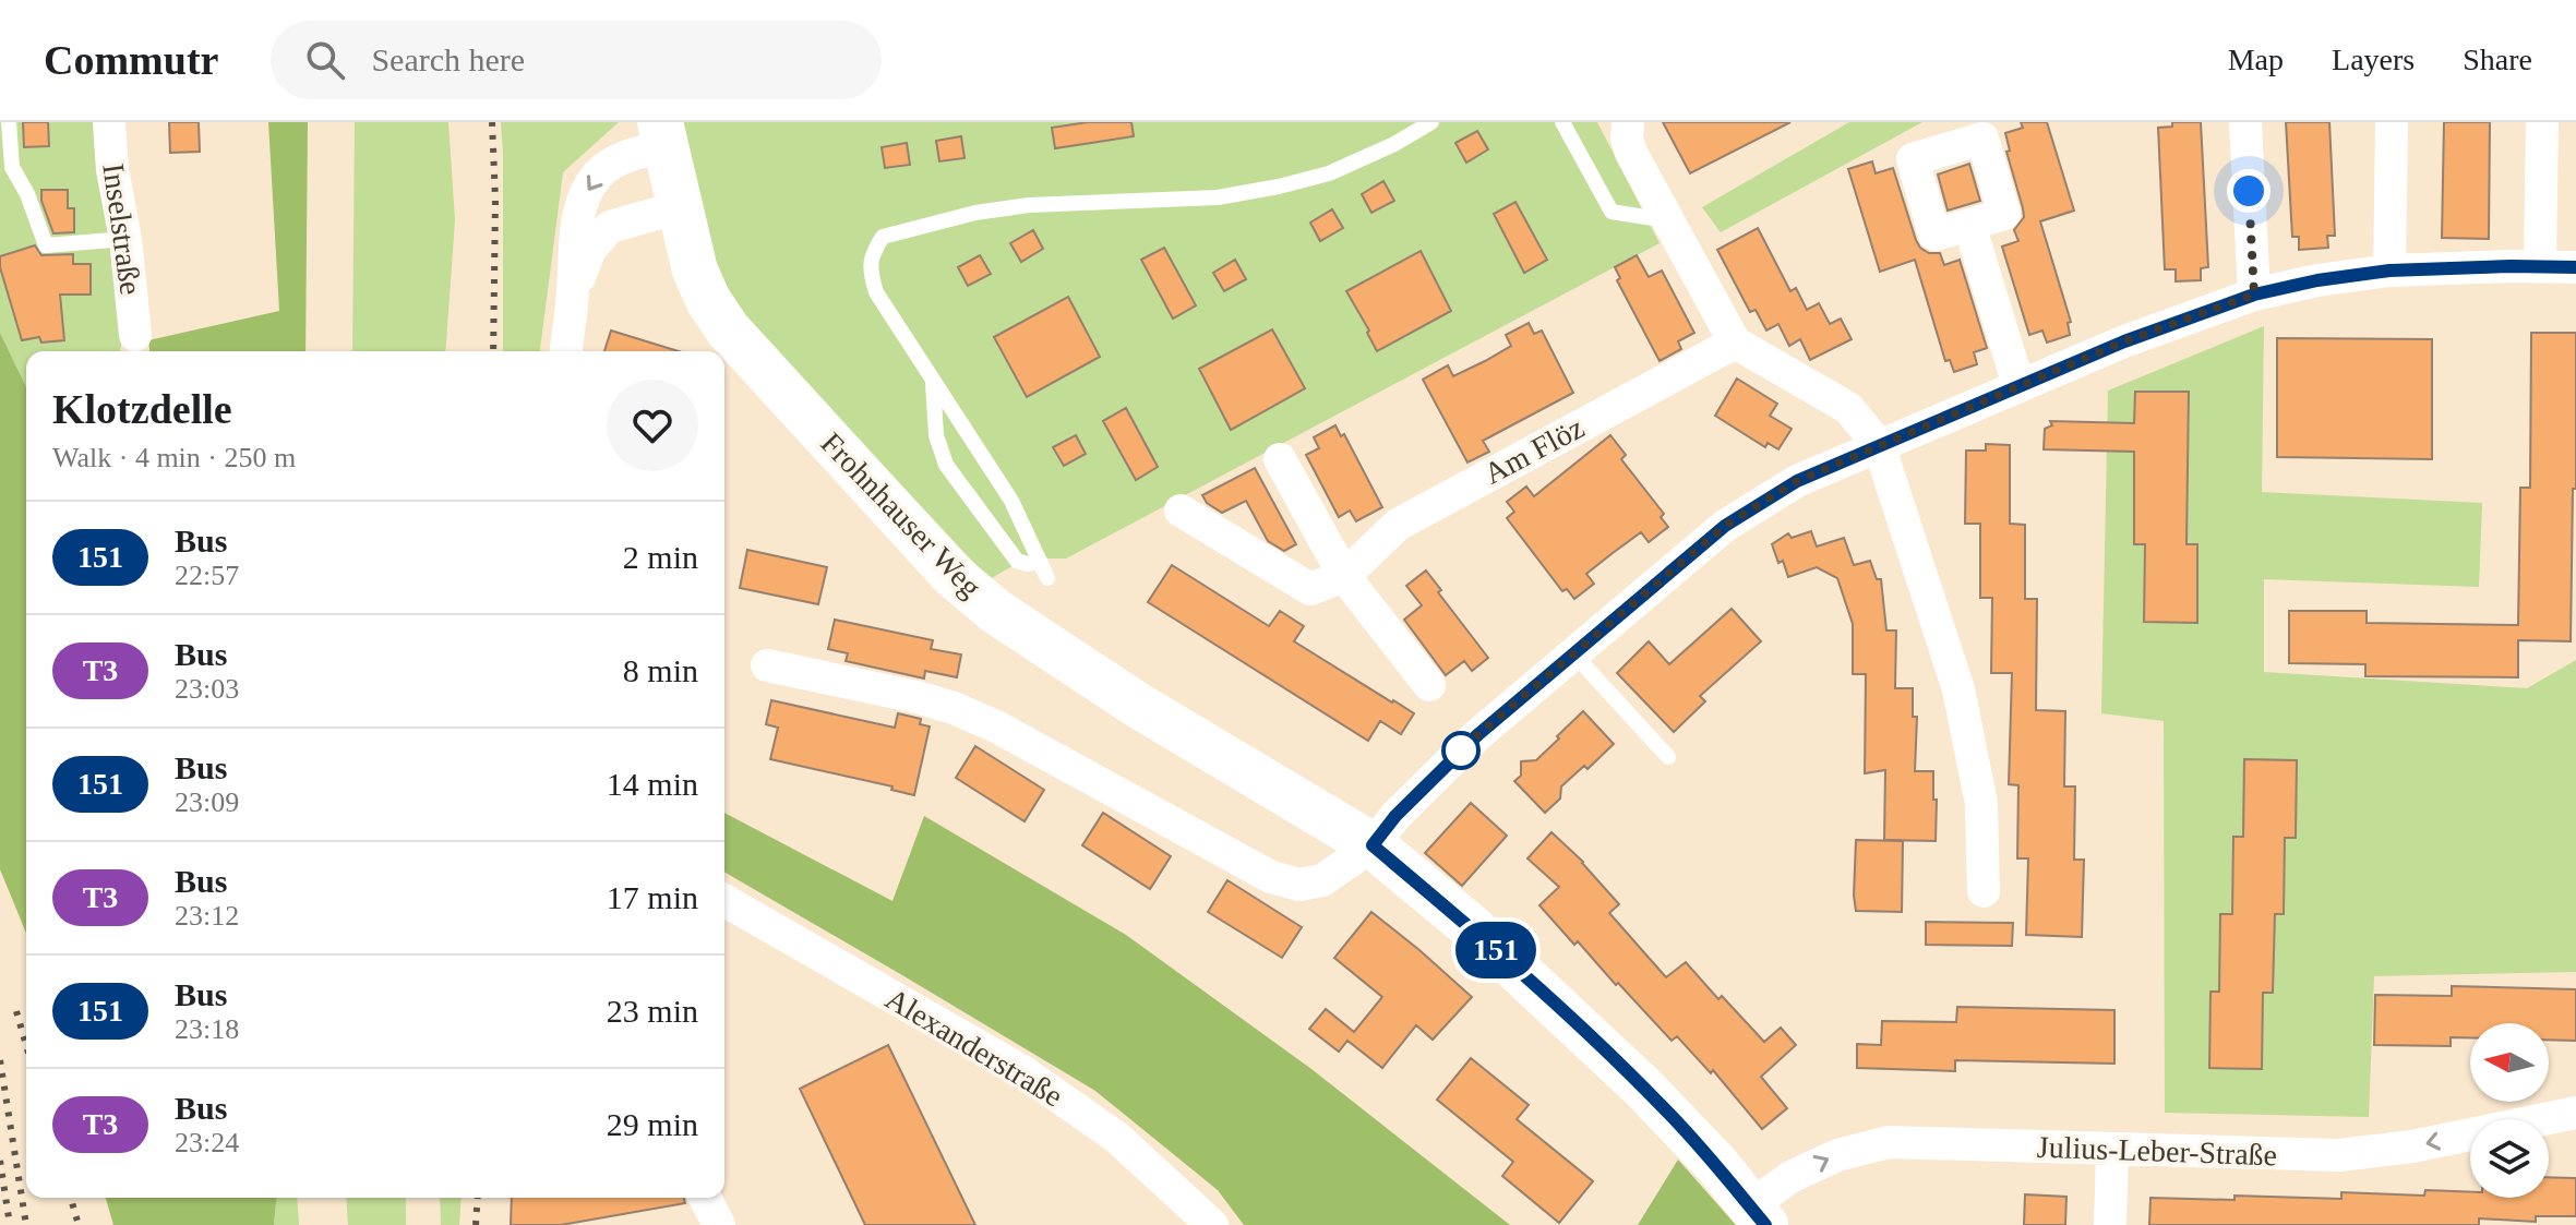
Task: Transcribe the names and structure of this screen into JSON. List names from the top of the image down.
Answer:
{
  "streets": {
    "main road": ["Frohnhauser Weg"],
    "street": [
      "Inselstraße",
      "Am Flöz",
      "Alexanderstraße",
      "Julius-Leber-Straße"
    ]
  },
  "crossings": [
    ["Frohnhauser Weg", "Julius-Leber-Straße"]
  ],
  "lines": ["bus line 151"],
  "north": "left",
  "page": {
    "header": "Commutr",
    "search": "Search here",
    "nav": ["Map", "Layers", "Share"],
    "on_map": "151",
    "heading": ["Klotzdelle", "Walk · 4 min · 250 m"],
    "list": [
      {
        "mark": "151",
        "name": "Bus",
        "note": "22:57",
        "value": "2 min"
      },
      {
        "mark": "T3",
        "name": "Bus",
        "note": "23:03",
        "value": "8 min"
      },
      {
        "mark": "151",
        "name": "Bus",
        "note": "23:09",
        "value": "14 min"
      },
      {
        "mark": "T3",
        "name": "Bus",
        "note": "23:12",
        "value": "17 min"
      },
      {
        "mark": "151",
        "name": "Bus",
        "note": "23:18",
        "value": "23 min"
      },
      {
        "mark": "T3",
        "name": "Bus",
        "note": "23:24",
        "value": "29 min"
      }
    ]
  }
}
